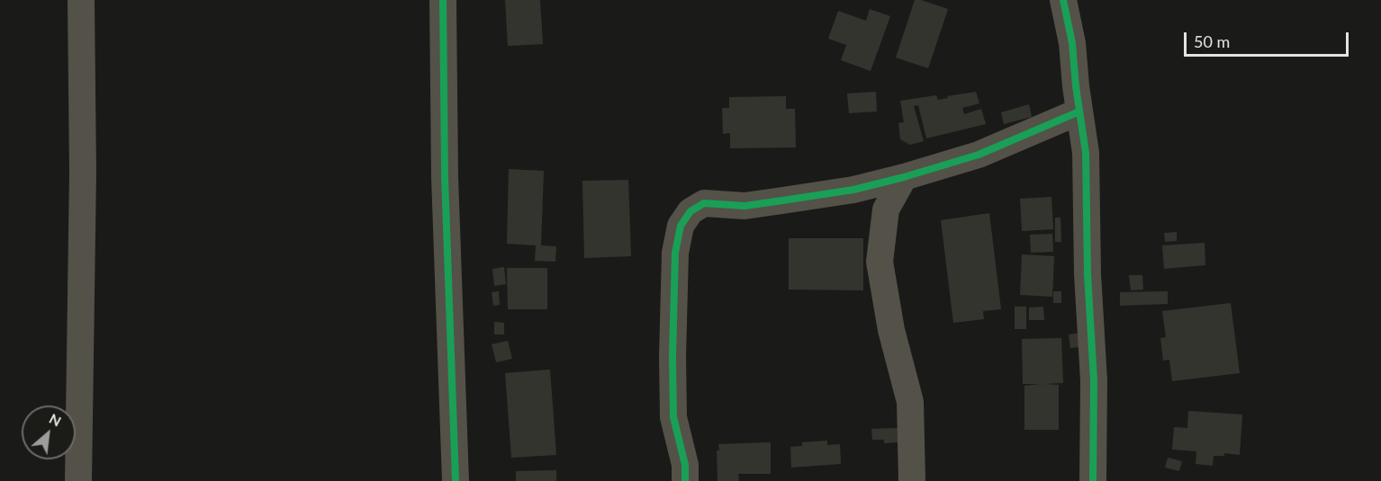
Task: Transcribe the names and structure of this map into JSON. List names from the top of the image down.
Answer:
{
  "scale_bar": "50 m",
  "north": "top right"
}
